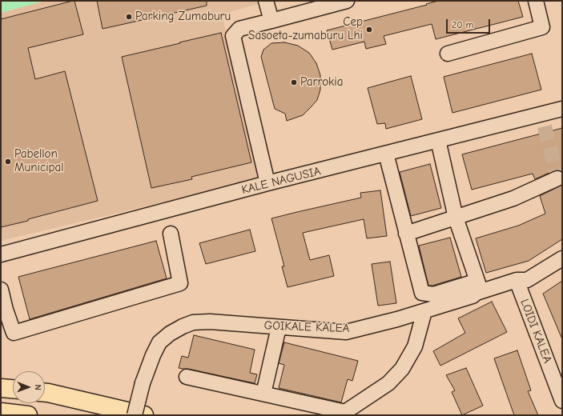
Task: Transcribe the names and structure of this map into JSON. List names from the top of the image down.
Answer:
{
  "streets": {
    "street": ["KALE NAGUSIA", "GOIKALE KALEA", "LOIDI KALEA"]
  },
  "crossings": [
    ["GOIKALE KALEA", "LOIDI KALEA"]
  ],
  "places": [
    "Parking Zumaburu",
    "Cep Sasoeta-zumaburu Lhi",
    "Parrokia",
    "Pabellon Municipal"
  ],
  "scale_bar": "20 m",
  "north": "right"
}
